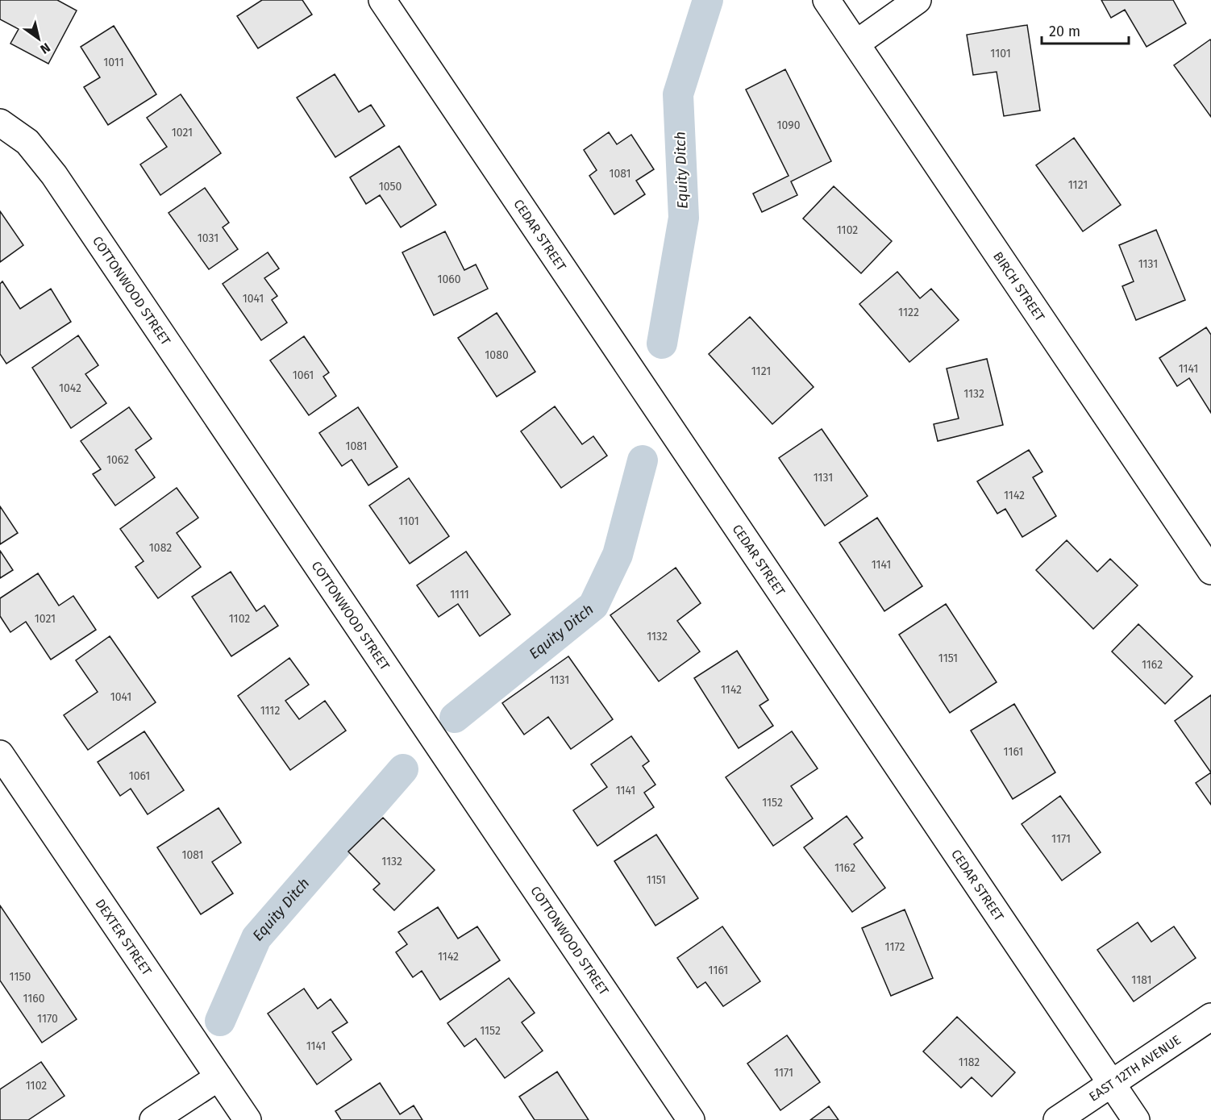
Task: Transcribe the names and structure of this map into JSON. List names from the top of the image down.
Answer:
{
  "streets": {
    "street": [
      "CEDAR STREET",
      "BIRCH STREET",
      "COTTONWOOD STREET",
      "DEXTER STREET",
      "EAST 12TH AVENUE"
    ]
  },
  "crossings": [
    ["CEDAR STREET", "EAST 12TH AVENUE"]
  ],
  "water": ["Equity Ditch"],
  "house_numbers": [
    "1101",
    "1011",
    "1090",
    "1021",
    "1081",
    "1121",
    "1050",
    "1102",
    "1031",
    "1131",
    "1060",
    "1041",
    "1122",
    "1080",
    "1141",
    "1121",
    "1061",
    "1042",
    "1132",
    "1081",
    "1062",
    "1131",
    "1142",
    "1101",
    "1082",
    "1141",
    "1111",
    "1021",
    "1102",
    "1132",
    "1151",
    "1162",
    "1131",
    "1142",
    "1041",
    "1112",
    "1161",
    "1061",
    "1141",
    "1152",
    "1171",
    "1081",
    "1132",
    "1162",
    "1151",
    "1172",
    "1142",
    "1161",
    "1150",
    "1181",
    "1160",
    "1170",
    "1152",
    "1141",
    "1182",
    "1171",
    "1102"
  ],
  "scale_bar": "20 m",
  "north": "bottom right"
}
